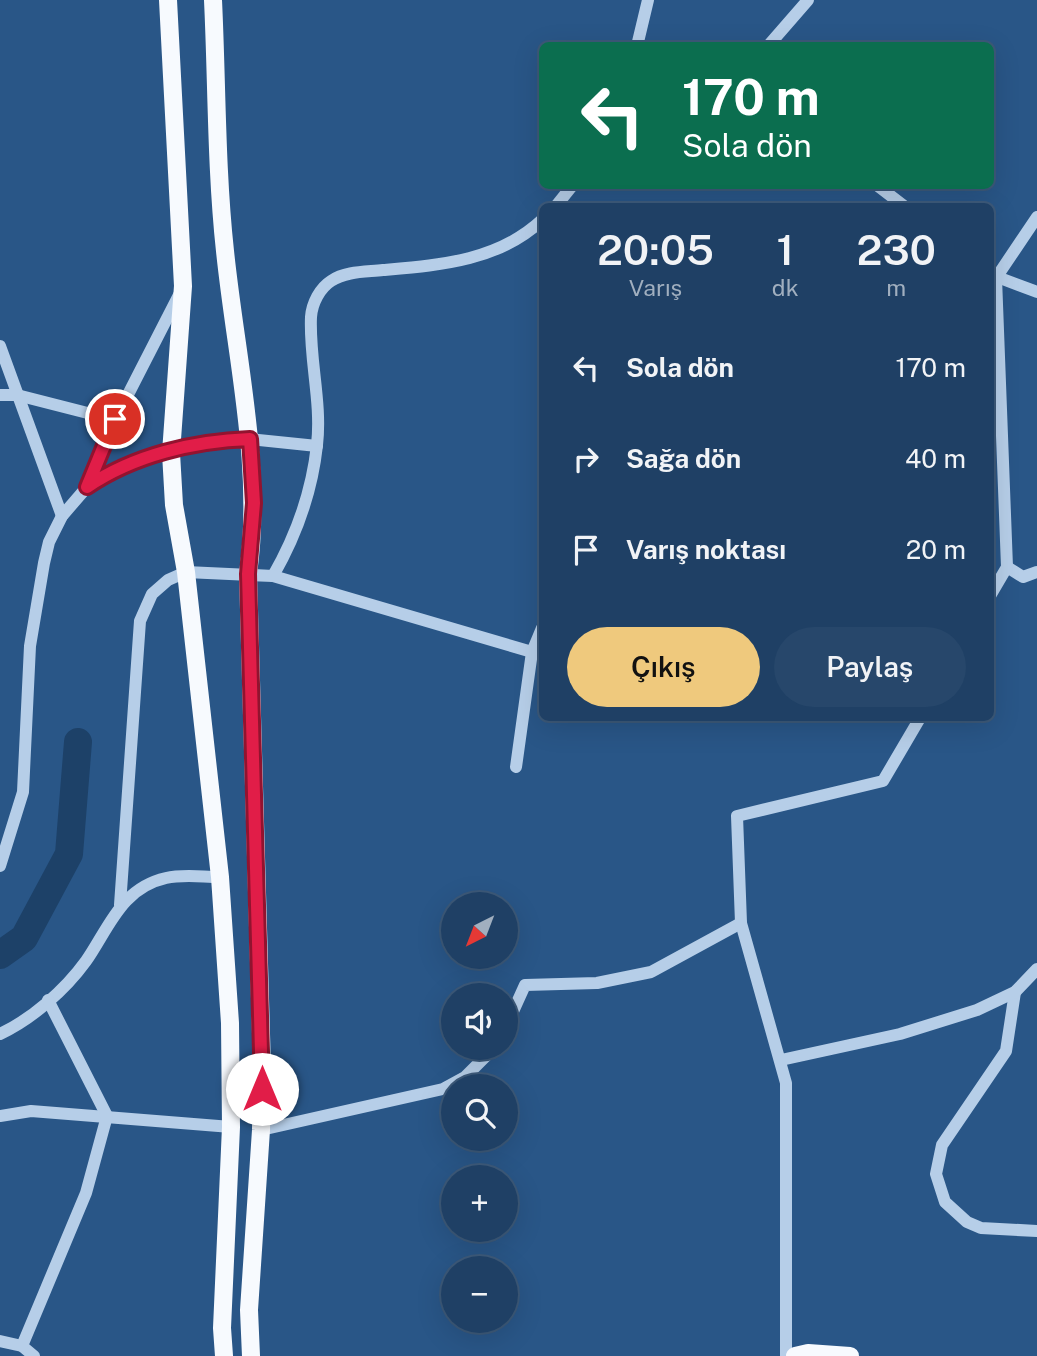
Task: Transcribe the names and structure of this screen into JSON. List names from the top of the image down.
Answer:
{
  "north": "bottom left",
  "page": {
    "turn": ["170 m", "Sola dön"],
    "eta": [
      "20:05",
      "Varış",
      "1",
      "dk",
      "230",
      "m"
    ],
    "list": [
      {
        "name": "Sola dön",
        "value": "170 m"
      },
      {
        "name": "Sağa dön",
        "value": "40 m"
      },
      {
        "name": "Varış noktası",
        "value": "20 m"
      }
    ],
    "buttons": ["Çıkış", "Paylaş"],
    "map_buttons": ["+", "−"]
  }
}
